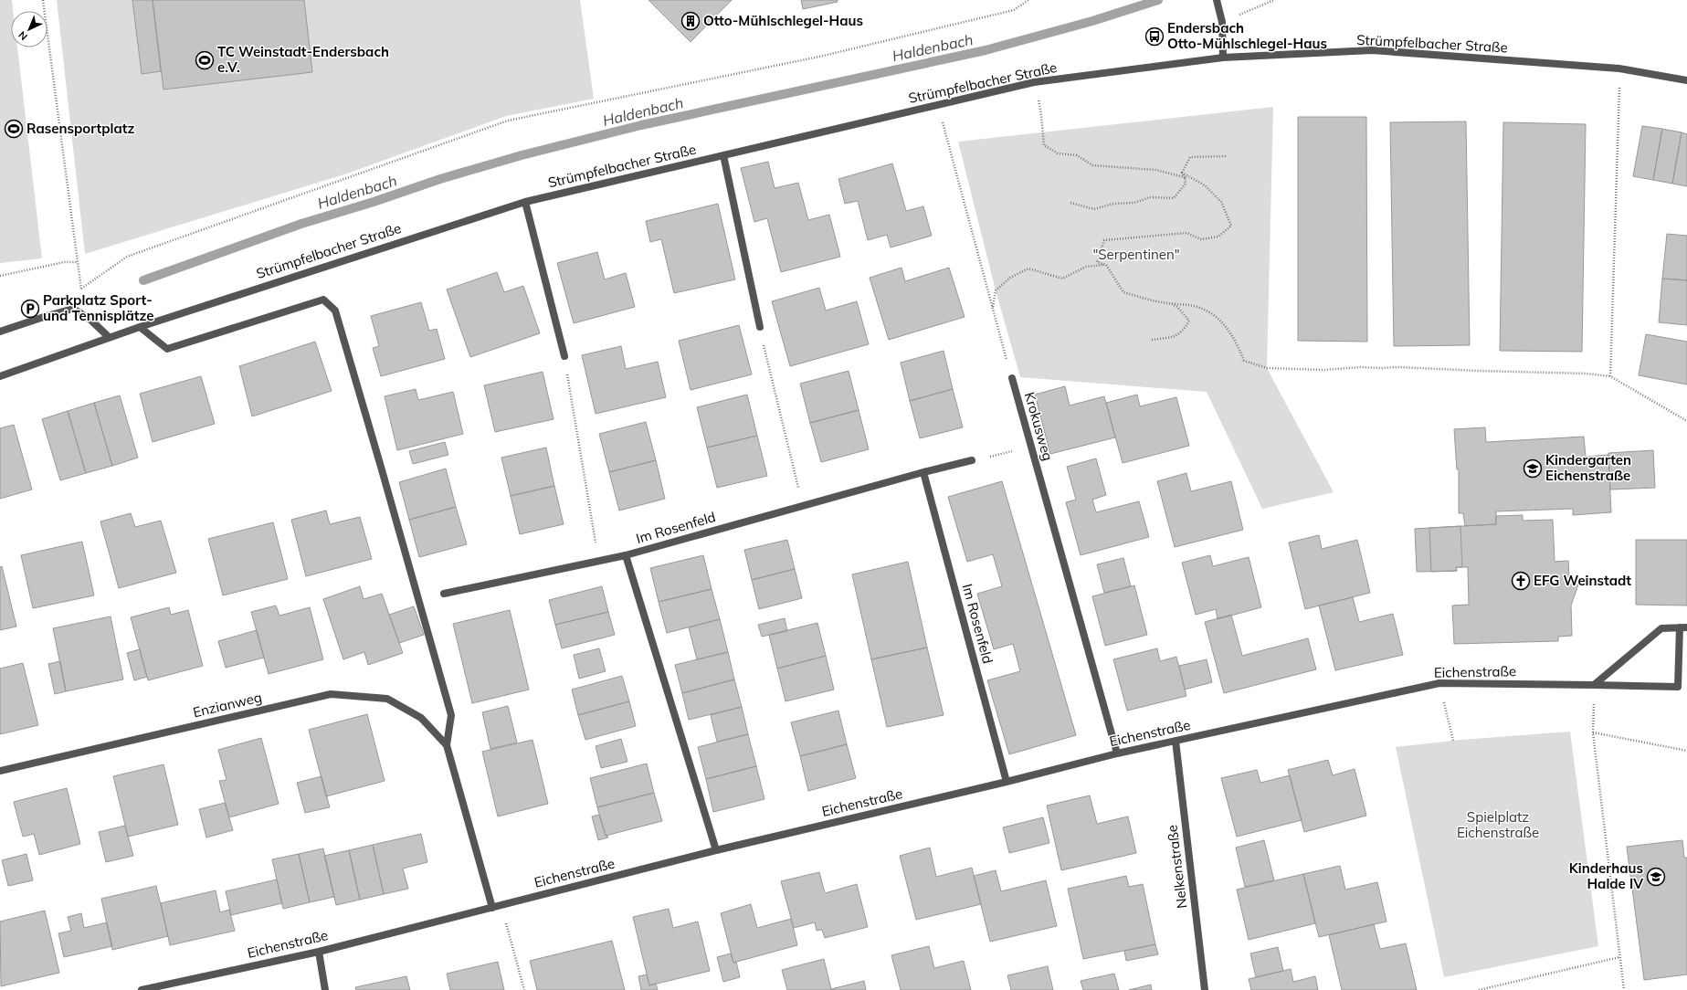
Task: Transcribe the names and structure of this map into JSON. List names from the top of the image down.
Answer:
{
  "streets": {
    "street": [
      "Strümpfelbacher Straße",
      "Krokusweg",
      "Im Rosenfeld",
      "Eichenstraße",
      "Enzianweg",
      "Nelkenstraße"
    ]
  },
  "crossings": [
    ["Strümpfelbacher Straße", "Krokusweg"],
    ["Strümpfelbacher Straße", "Enzianweg"],
    ["Krokusweg", "Eichenstraße"],
    ["Im Rosenfeld", "Eichenstraße"],
    ["Eichenstraße", "Enzianweg"],
    ["Eichenstraße", "Nelkenstraße"]
  ],
  "water": ["Haldenbach"],
  "parks": ["\"Serpentinen\"", "Spielplatz Eichenstraße"],
  "places": {
    "building": ["Otto-Mühlschlegel-Haus"],
    "bus stop": ["Endersbach Otto-Mühlschlegel-Haus"],
    "sports": ["TC Weinstadt-Endersbach e.V.", "Rasensportplatz"],
    "parking": ["Parkplatz Sport- und Tennisplätze"],
    "school or university": ["Kindergarten Eichenstraße", "Kinderhaus Halde IV"],
    "church": ["EFG Weinstadt"]
  },
  "north": "bottom left"
}
